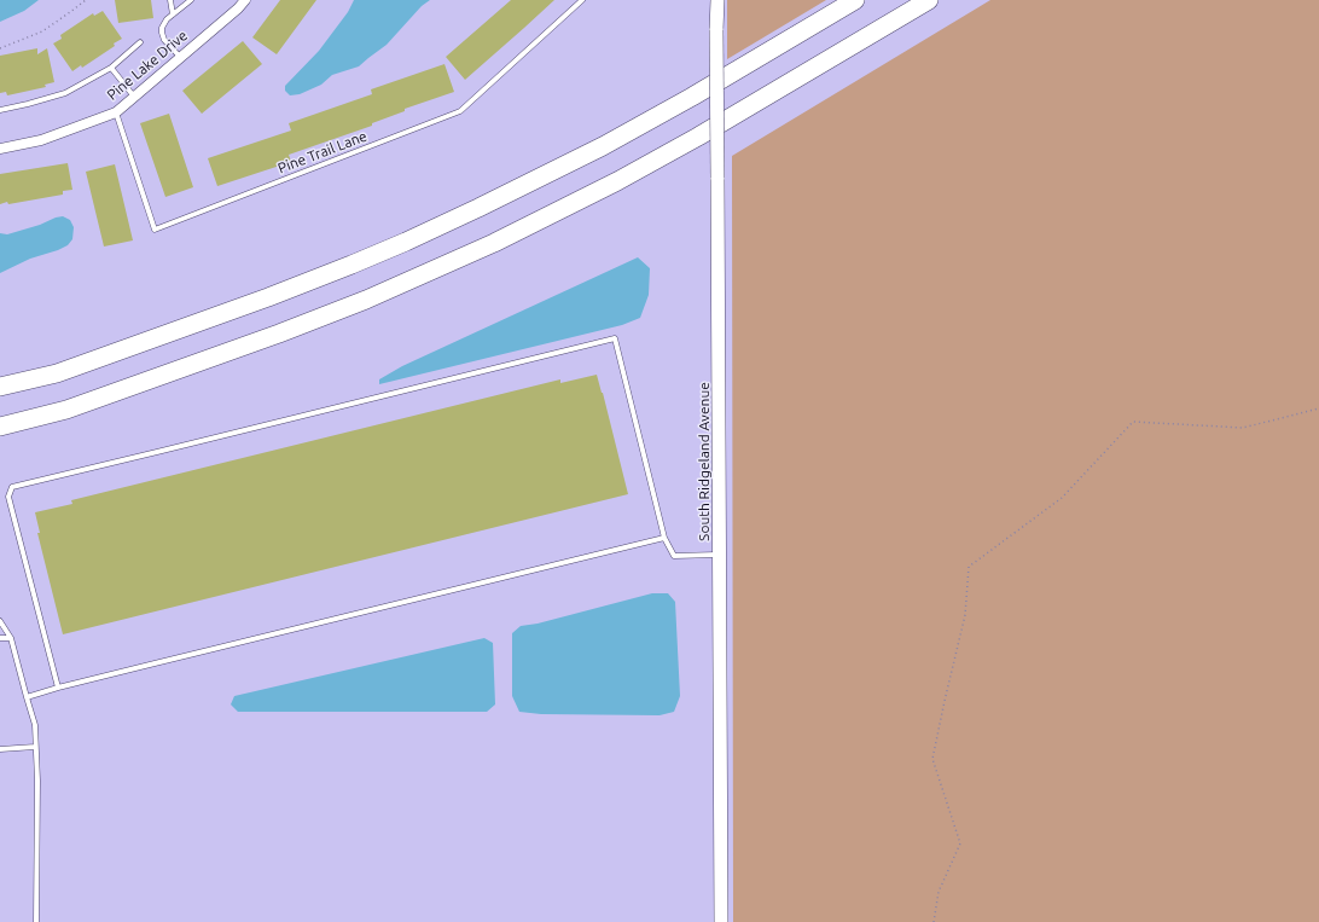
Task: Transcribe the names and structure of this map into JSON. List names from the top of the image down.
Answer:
{
  "streets": {
    "street": ["Pine Lake Drive", "South Ridgeland Avenue"],
    "lane": ["Pine Trail Lane"]
  },
  "crossings": [
    ["Pine Lake Drive", "Pine Trail Lane"]
  ]
}
